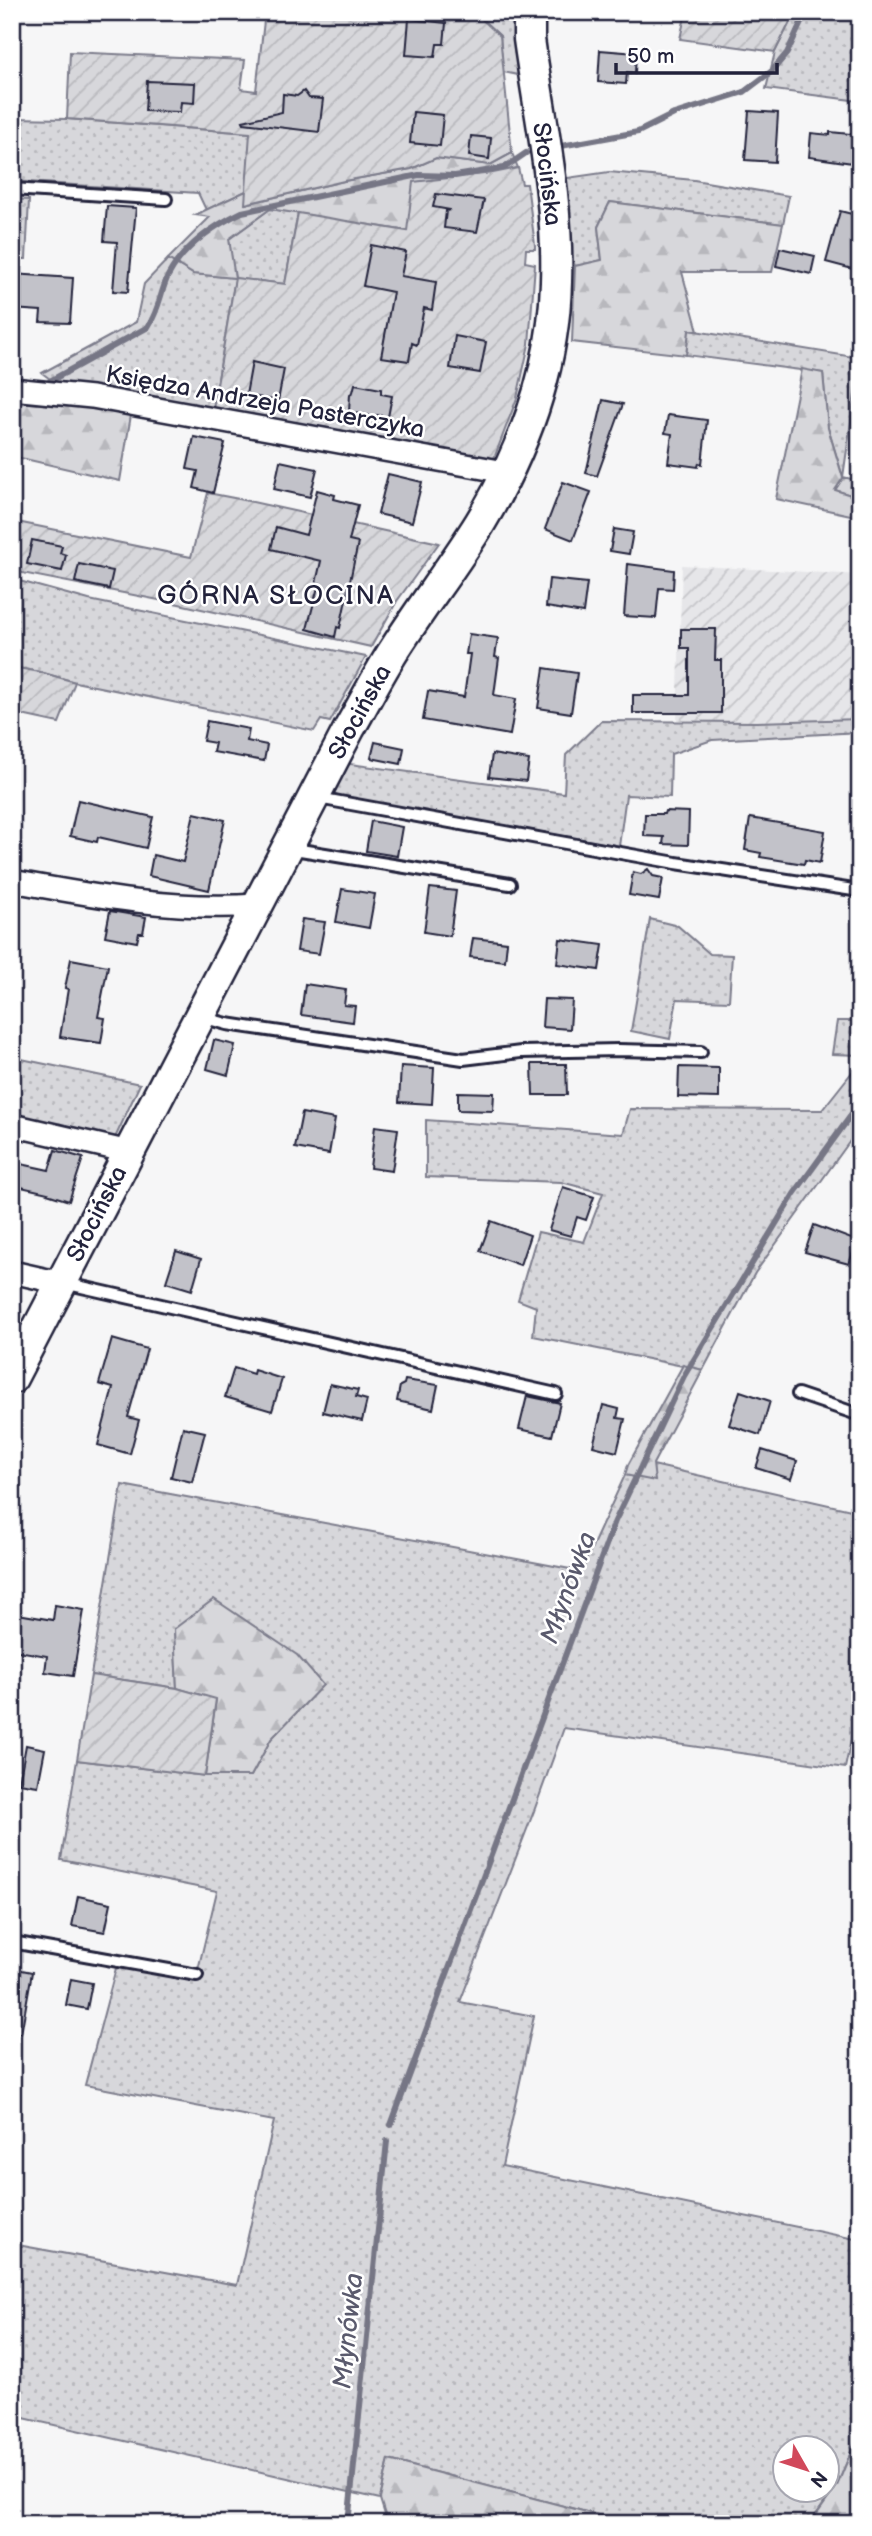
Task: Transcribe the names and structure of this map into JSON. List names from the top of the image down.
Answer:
{
  "streets": {
    "street": ["Słocińska", "Księdza Andrzeja Pasterczyka"]
  },
  "crossings": [
    ["Słocińska", "Księdza Andrzeja Pasterczyka"]
  ],
  "districts": ["GÓRNA SŁOCINA"],
  "water": ["Młynówka"],
  "scale_bar": "50 m",
  "north": "bottom right"
}
